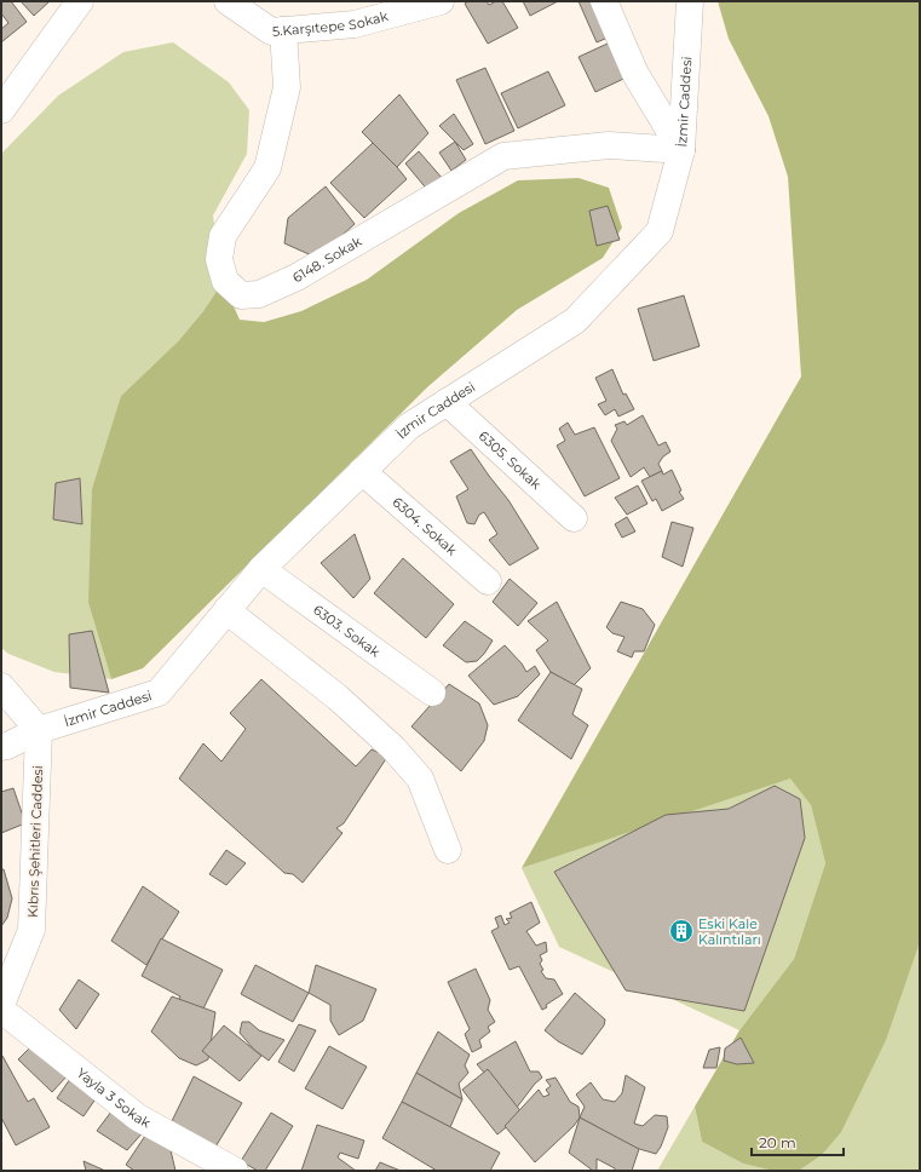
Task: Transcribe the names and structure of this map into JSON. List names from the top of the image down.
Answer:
{
  "streets": {
    "street": [
      "5.Karşıtepe Sokak",
      "İzmir Caddesi",
      "6148. Sokak",
      "6305. Sokak",
      "6304. Sokak",
      "6303. Sokak",
      "Kıbrıs Şehitleri Caddesi",
      "Yayla 3 Sokak"
    ]
  },
  "crossings": [
    ["5.Karşıtepe Sokak", "6148. Sokak"],
    ["İzmir Caddesi", "6148. Sokak"],
    ["İzmir Caddesi", "6305. Sokak"],
    ["İzmir Caddesi", "6304. Sokak"],
    ["İzmir Caddesi", "6303. Sokak"],
    ["İzmir Caddesi", "Kıbrıs Şehitleri Caddesi"]
  ],
  "places": {
    "building": ["Eski Kale Kalıntıları"]
  },
  "scale_bar": "20 m"
}
